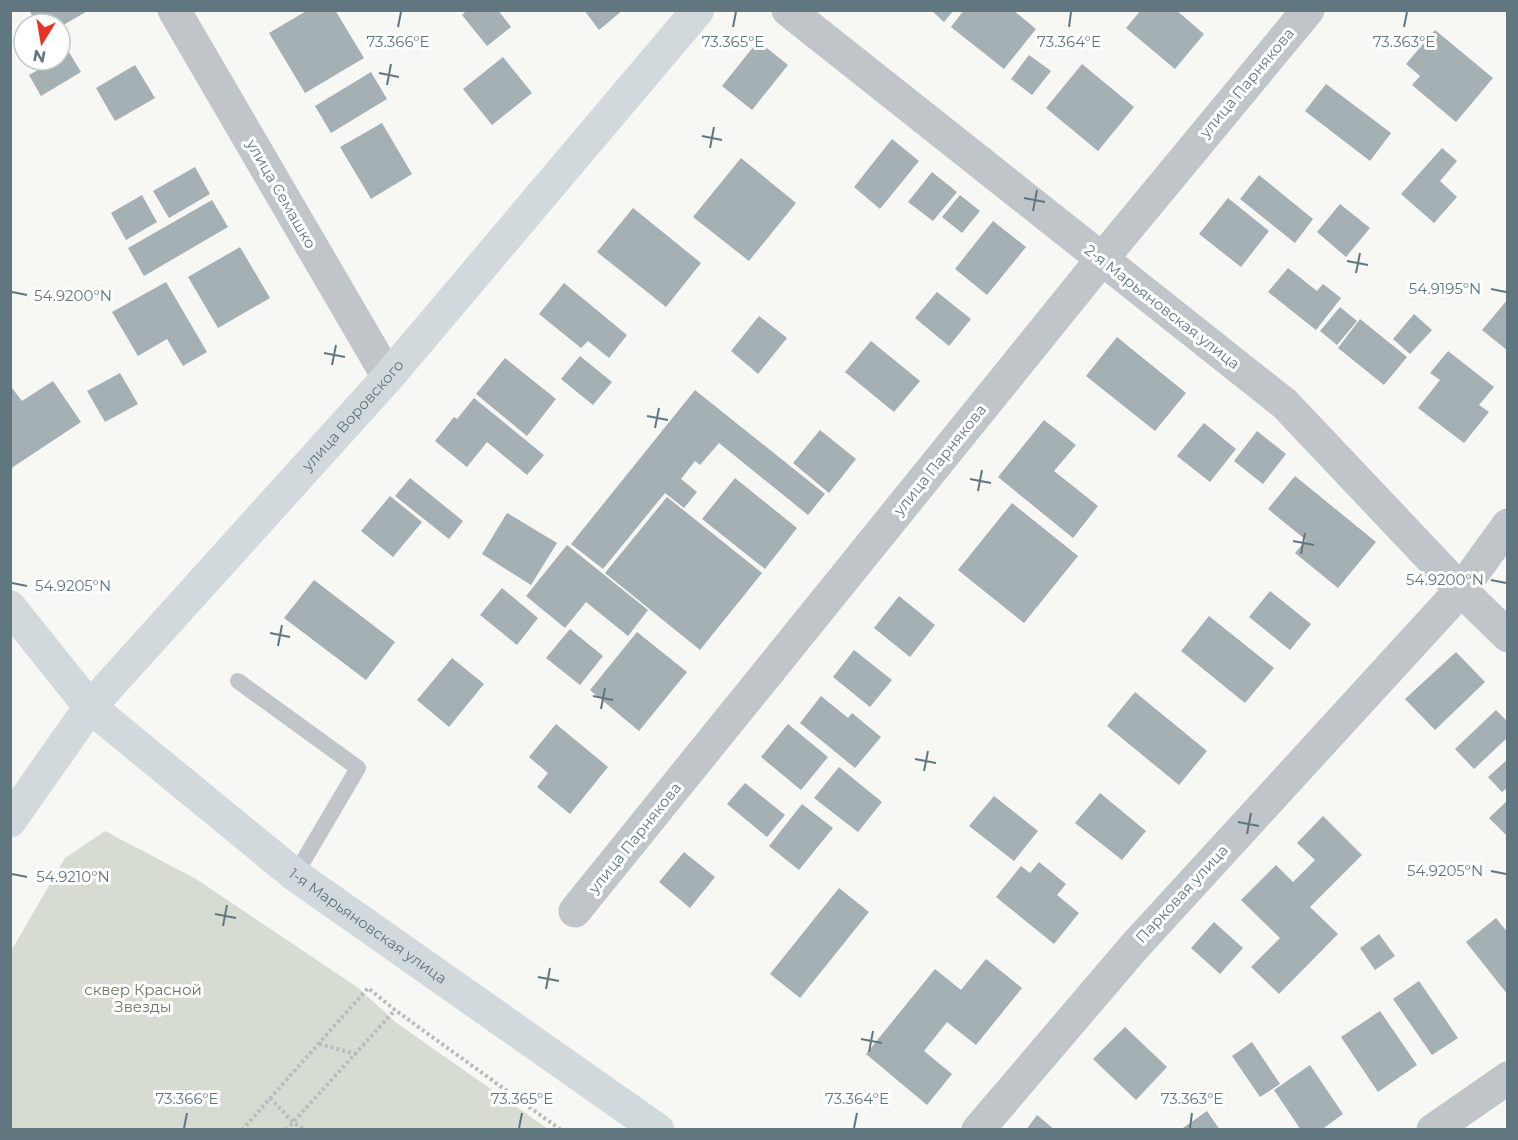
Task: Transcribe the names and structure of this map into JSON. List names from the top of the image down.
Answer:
{
  "streets": {
    "main road": ["улица Воровского", "1-я Марьяновская улица"],
    "street": [
      "улица Парнякова",
      "улица Семашко",
      "2-я Марьяновская улица",
      "Парковая улица"
    ]
  },
  "crossings": [
    ["улица Парнякова", "2-я Марьяновская улица"],
    ["улица Семашко", "улица Воровского"],
    ["2-я Марьяновская улица", "Парковая улица"],
    ["улица Воровского", "1-я Марьяновская улица"]
  ],
  "parks": ["сквер Красной Звезды"],
  "north": "bottom",
  "coordinates": [
    "73.366°E",
    "73.365°E",
    "73.363°E",
    "73.364°E",
    "54.9195°N",
    "54.9200°N",
    "54.9205°N",
    "54.9210°N"
  ]
}
